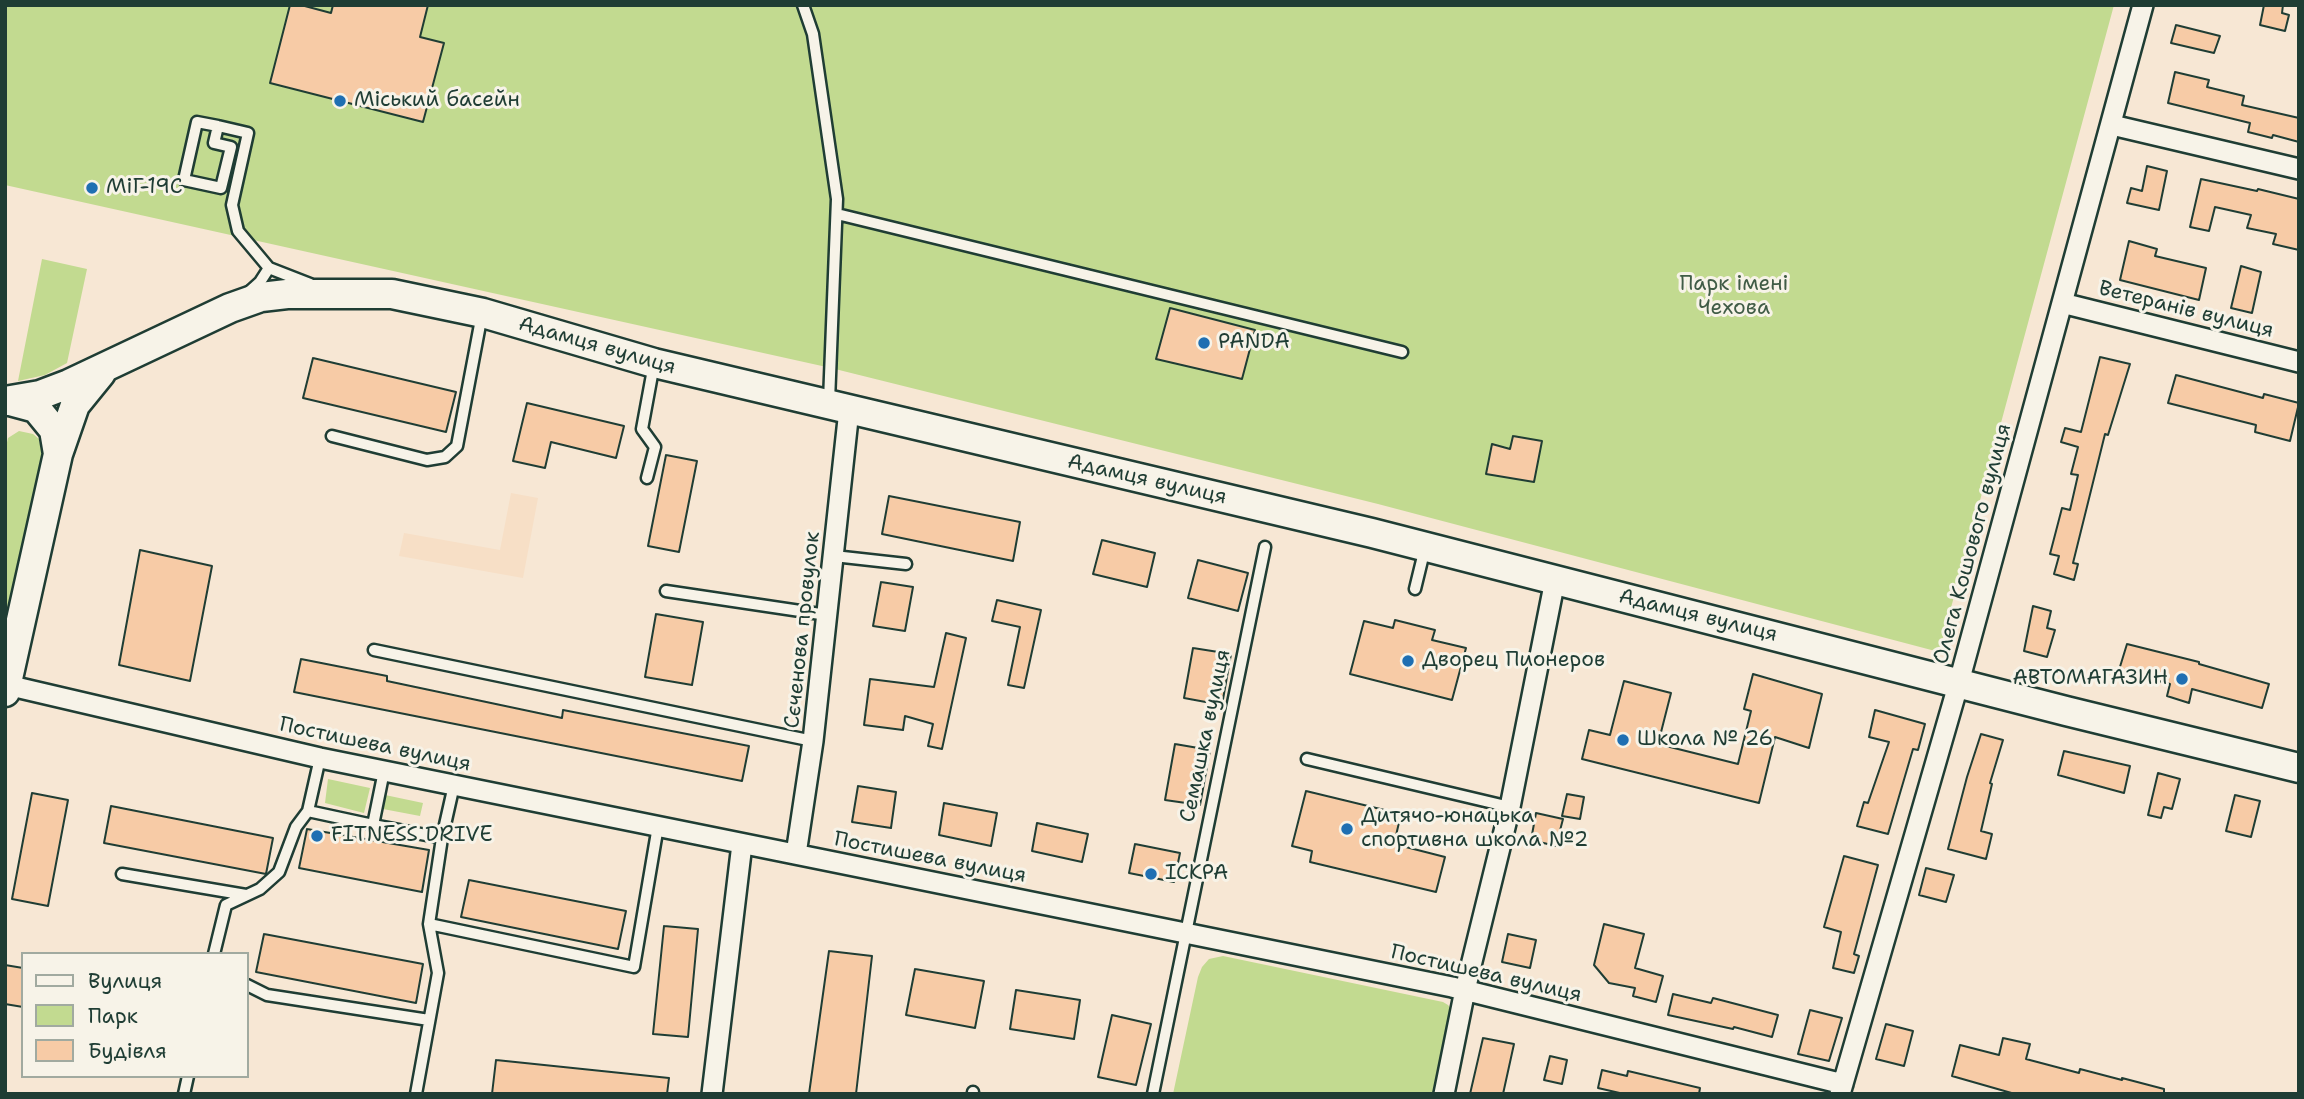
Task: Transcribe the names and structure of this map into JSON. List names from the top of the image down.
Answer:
{
  "streets": {
    "street": [
      "Ветеранів вулиця",
      "Адамця вулиця",
      "Олега Кошового вулиця",
      "Сєченова провулок",
      "Постишева вулиця"
    ],
    "lane": ["Семашка вулиця"]
  },
  "crossings": [
    ["Ветеранів вулиця", "Олега Кошового вулиця"],
    ["Адамця вулиця", "Олега Кошового вулиця"],
    ["Адамця вулиця", "Сєченова провулок"],
    ["Олега Кошового вулиця", "Постишева вулиця"],
    ["Сєченова провулок", "Постишева вулиця"],
    ["Семашка вулиця", "Постишева вулиця"]
  ],
  "parks": ["Парк імені Чехова"],
  "places": [
    "Міський басейн",
    "МіГ-19С",
    "PANDA",
    "Дворец Пионеров",
    "АВТОМАГАЗИН",
    "Школа № 26",
    "Дитячо-юнацька спортивна школа №2",
    "FITNESS DRIVE",
    "ІСКРА"
  ],
  "legend": ["Вулиця", "Парк", "Будівля"]
}
